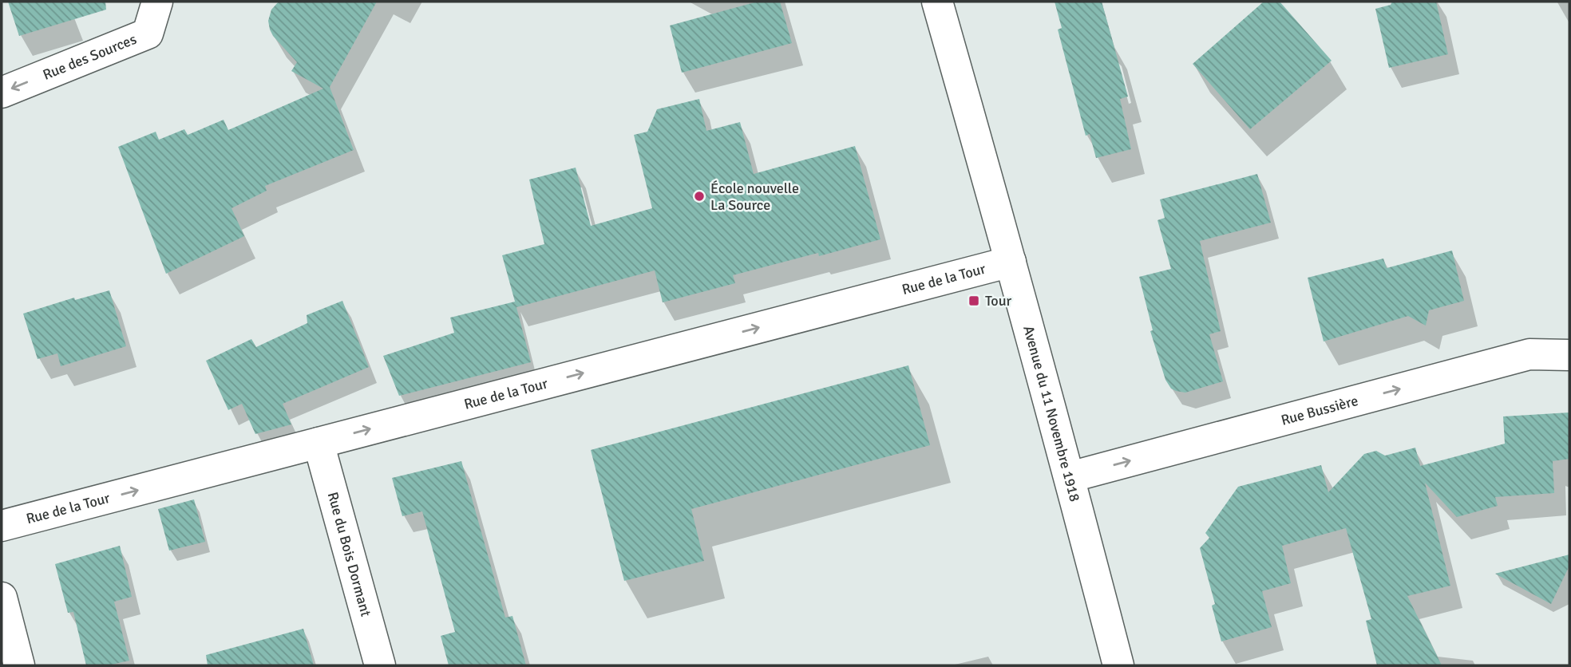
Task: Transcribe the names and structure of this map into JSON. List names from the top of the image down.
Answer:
{
  "streets": {
    "street": [
      "Rue des Sources",
      "Rue de la Tour",
      "Rue Bussière",
      "Avenue du 11 Novembre 1918",
      "Rue du Bois Dormant"
    ]
  },
  "crossings": [
    ["Rue de la Tour", "Avenue du 11 Novembre 1918"],
    ["Rue de la Tour", "Rue du Bois Dormant"],
    ["Rue Bussière", "Avenue du 11 Novembre 1918"]
  ],
  "one_way": ["Rue des Sources", "Rue de la Tour", "Rue Bussière"],
  "places": {
    "other": ["École nouvelle La Source"],
    "transit": ["Tour"]
  }
}
